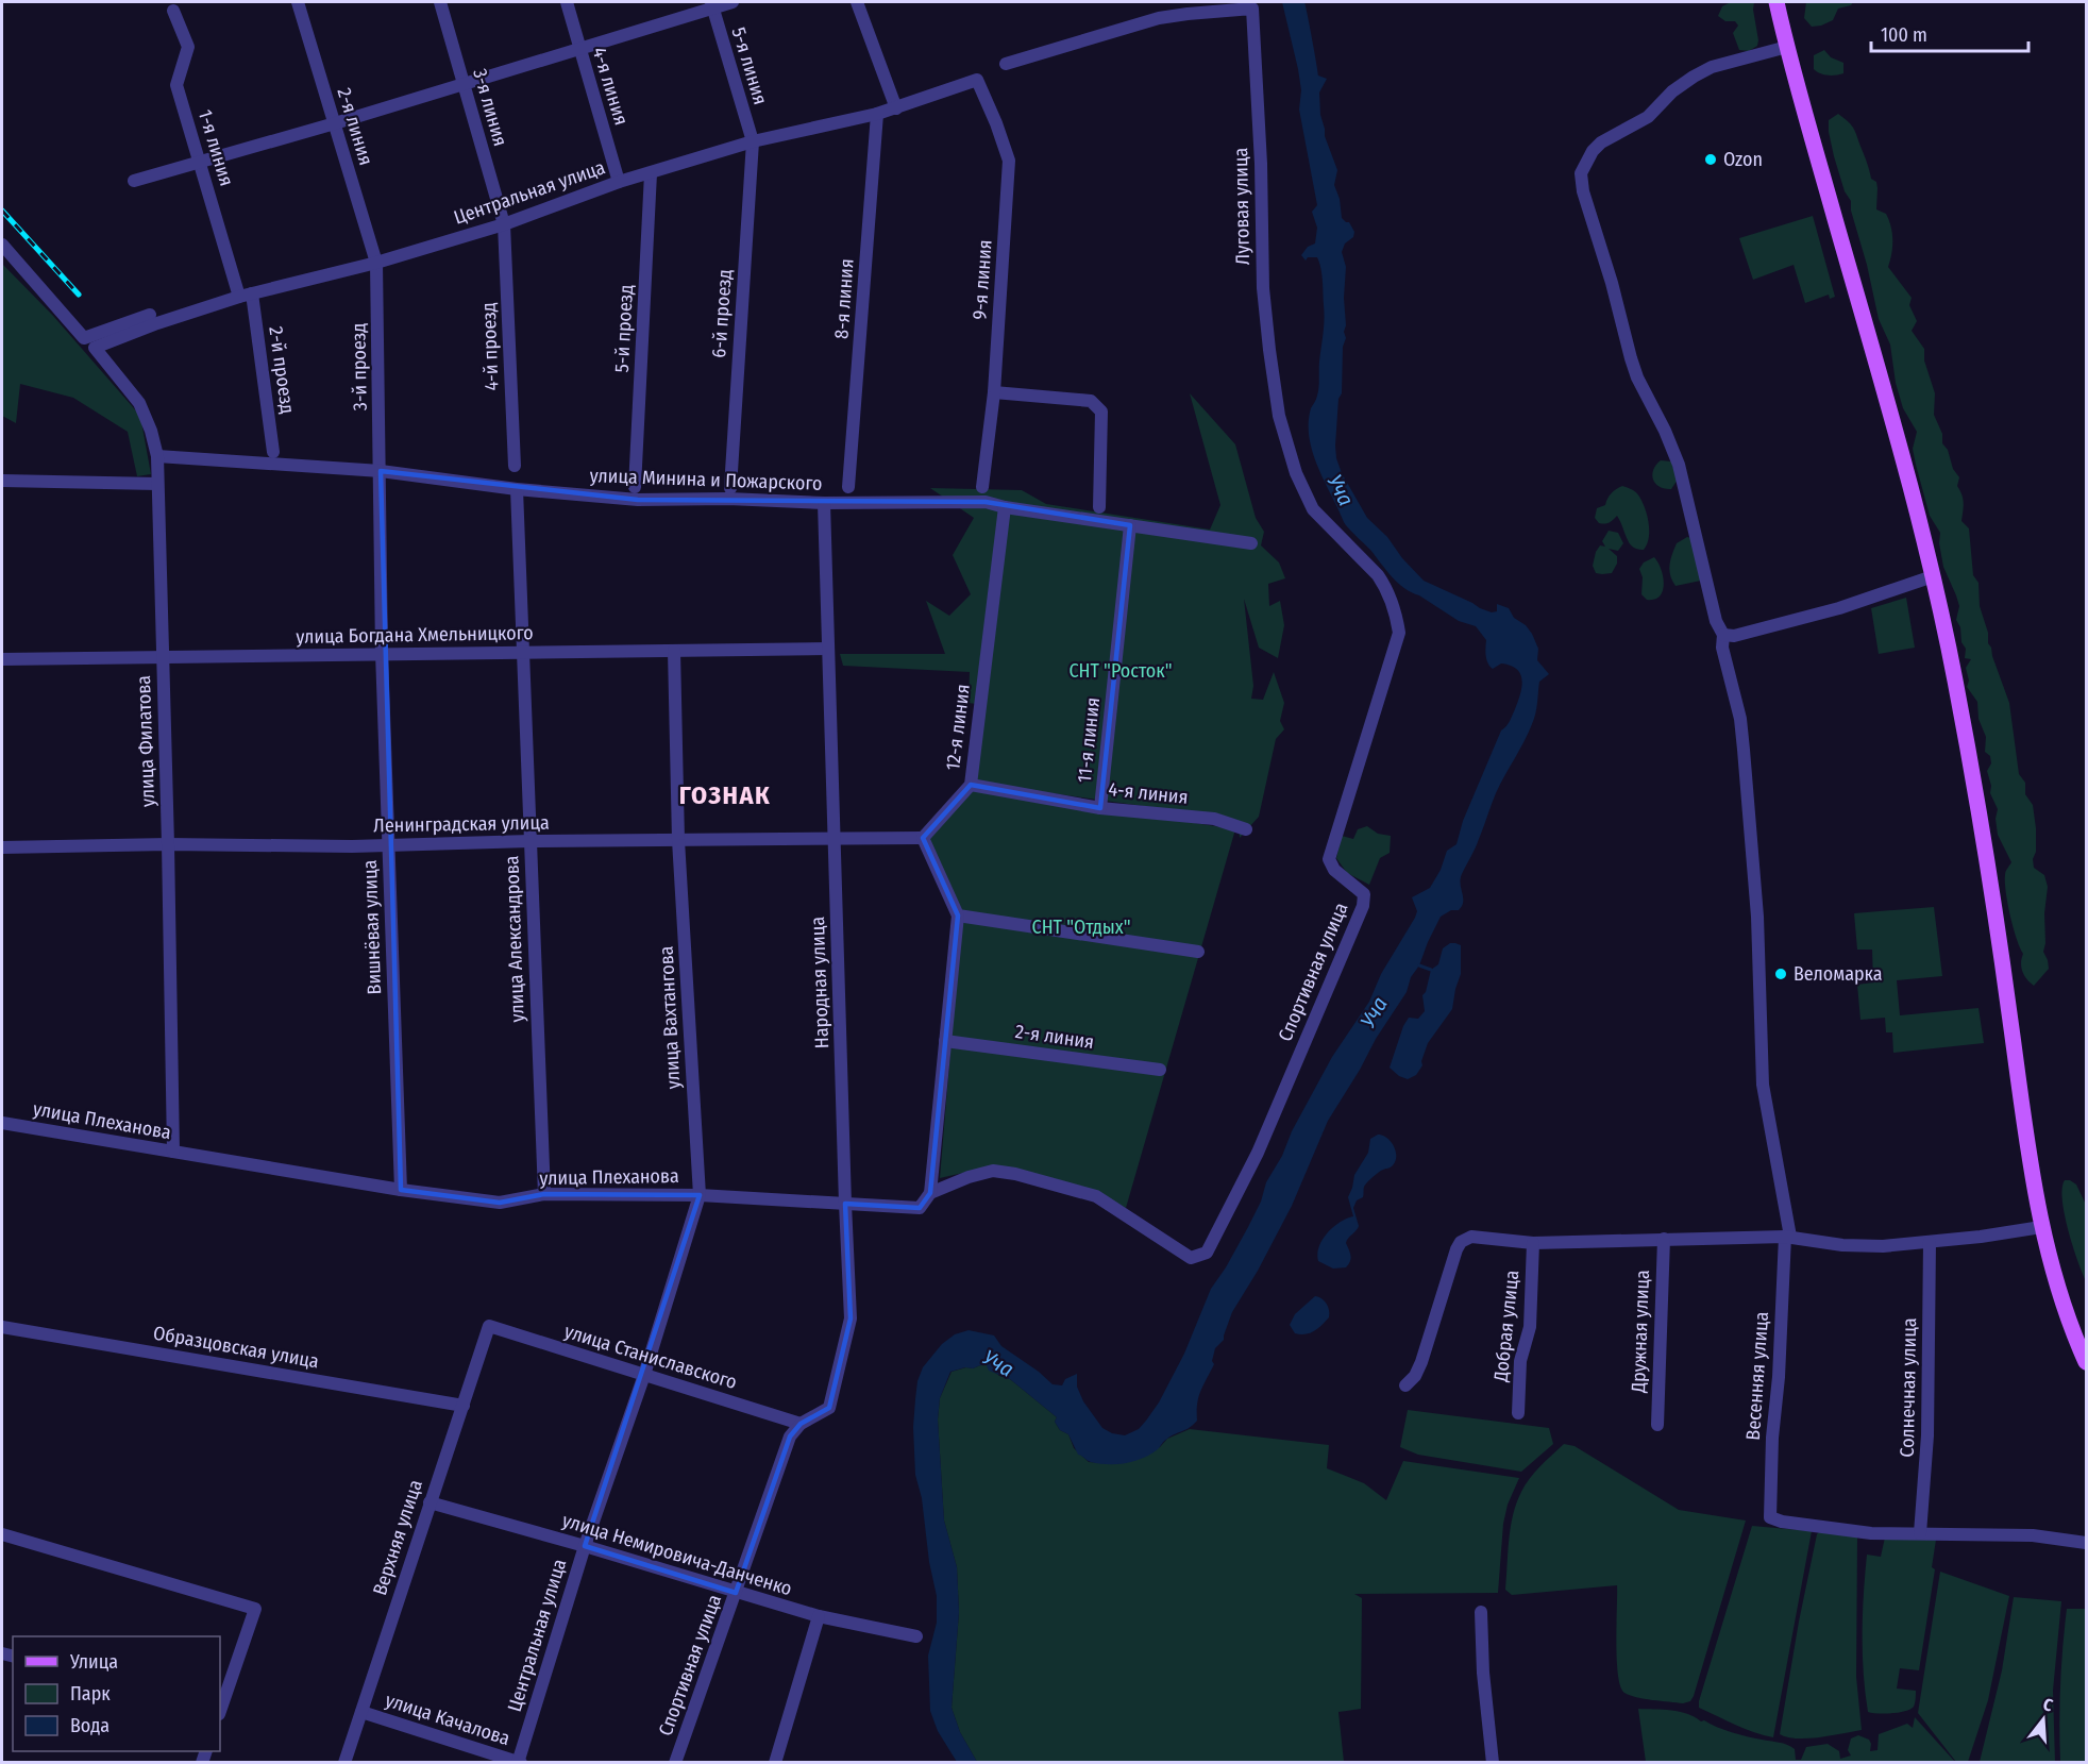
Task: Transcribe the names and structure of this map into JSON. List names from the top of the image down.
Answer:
{
  "streets": {
    "street": [
      "5-я линия",
      "4-я линия",
      "3-я линия",
      "2-я линия",
      "1-я линия",
      "Центральная улица",
      "Луговая улица",
      "9-я линия",
      "8-я линия",
      "6-й проезд",
      "5-й проезд",
      "4-й проезд",
      "3-й проезд",
      "2-й проезд",
      "улица Минина и Пожарского",
      "улица Богдана Хмельницкого",
      "12-я линия",
      "11-я линия",
      "улица Филатова",
      "Ленинградская улица",
      "Вишнёвая улица",
      "улица Александрова",
      "Спортивная улица",
      "Народная улица",
      "улица Вахтангова",
      "улица Плеханова",
      "Добрая улица",
      "Дружная улица",
      "Образцовская улица",
      "улица Станиславского",
      "Весенняя улица",
      "Солнечная улица",
      "Верхняя улица",
      "улица Немировича-Данченко",
      "улица Качалова"
    ]
  },
  "crossings": [
    ["5-я линия", "Центральная улица"],
    ["5-я линия", "6-й проезд"],
    ["4-я линия", "Центральная улица"],
    ["4-я линия", "12-я линия"],
    ["4-я линия", "11-я линия"],
    ["3-я линия", "Центральная улица"],
    ["3-я линия", "4-й проезд"],
    ["2-я линия", "Центральная улица"],
    ["2-я линия", "3-й проезд"],
    ["1-я линия", "Центральная улица"],
    ["1-я линия", "2-й проезд"],
    ["Центральная улица", "9-я линия"],
    ["Центральная улица", "8-я линия"],
    ["Центральная улица", "6-й проезд"],
    ["Центральная улица", "5-й проезд"],
    ["Центральная улица", "4-й проезд"],
    ["Центральная улица", "3-й проезд"],
    ["Центральная улица", "2-й проезд"],
    ["Центральная улица", "улица Филатова"],
    ["Центральная улица", "улица Вахтангова"],
    ["Центральная улица", "улица Станиславского"],
    ["Центральная улица", "улица Немировича-Данченко"],
    ["Центральная улица", "улица Качалова"],
    ["Луговая улица", "Спортивная улица"],
    ["3-й проезд", "улица Минина и Пожарского"],
    ["3-й проезд", "Вишнёвая улица"],
    ["улица Минина и Пожарского", "12-я линия"],
    ["улица Минина и Пожарского", "11-я линия"],
    ["улица Минина и Пожарского", "улица Филатова"],
    ["улица Минина и Пожарского", "Вишнёвая улица"],
    ["улица Минина и Пожарского", "улица Александрова"],
    ["улица Минина и Пожарского", "Народная улица"],
    ["улица Богдана Хмельницкого", "улица Филатова"],
    ["улица Богдана Хмельницкого", "Вишнёвая улица"],
    ["улица Богдана Хмельницкого", "улица Александрова"],
    ["улица Богдана Хмельницкого", "Народная улица"],
    ["улица Богдана Хмельницкого", "улица Вахтангова"],
    ["12-я линия", "Ленинградская улица"],
    ["улица Филатова", "Ленинградская улица"],
    ["улица Филатова", "улица Плеханова"],
    ["Ленинградская улица", "Вишнёвая улица"],
    ["Ленинградская улица", "улица Александрова"],
    ["Ленинградская улица", "Народная улица"],
    ["Ленинградская улица", "улица Вахтангова"],
    ["Вишнёвая улица", "улица Плеханова"],
    ["улица Александрова", "улица Плеханова"],
    ["Спортивная улица", "Народная улица"],
    ["Спортивная улица", "улица Плеханова"],
    ["Спортивная улица", "улица Немировича-Данченко"],
    ["Народная улица", "улица Плеханова"],
    ["Народная улица", "улица Станиславского"],
    ["улица Вахтангова", "улица Плеханова"],
    ["улица Вахтангова", "улица Станиславского"],
    ["Образцовская улица", "Верхняя улица"],
    ["улица Станиславского", "Верхняя улица"],
    ["Весенняя улица", "Солнечная улица"],
    ["Верхняя улица", "улица Немировича-Данченко"],
    ["Верхняя улица", "улица Качалова"]
  ],
  "districts": ["ГОЗНАК"],
  "water": ["Уча"],
  "parks": ["СНТ \"Росток\"", "СНТ \"Отдых\""],
  "places": ["Ozon", "Веломарка"],
  "legend": ["Улица", "Парк", "Вода"],
  "scale_bar": "100 m",
  "north": "top"
}
